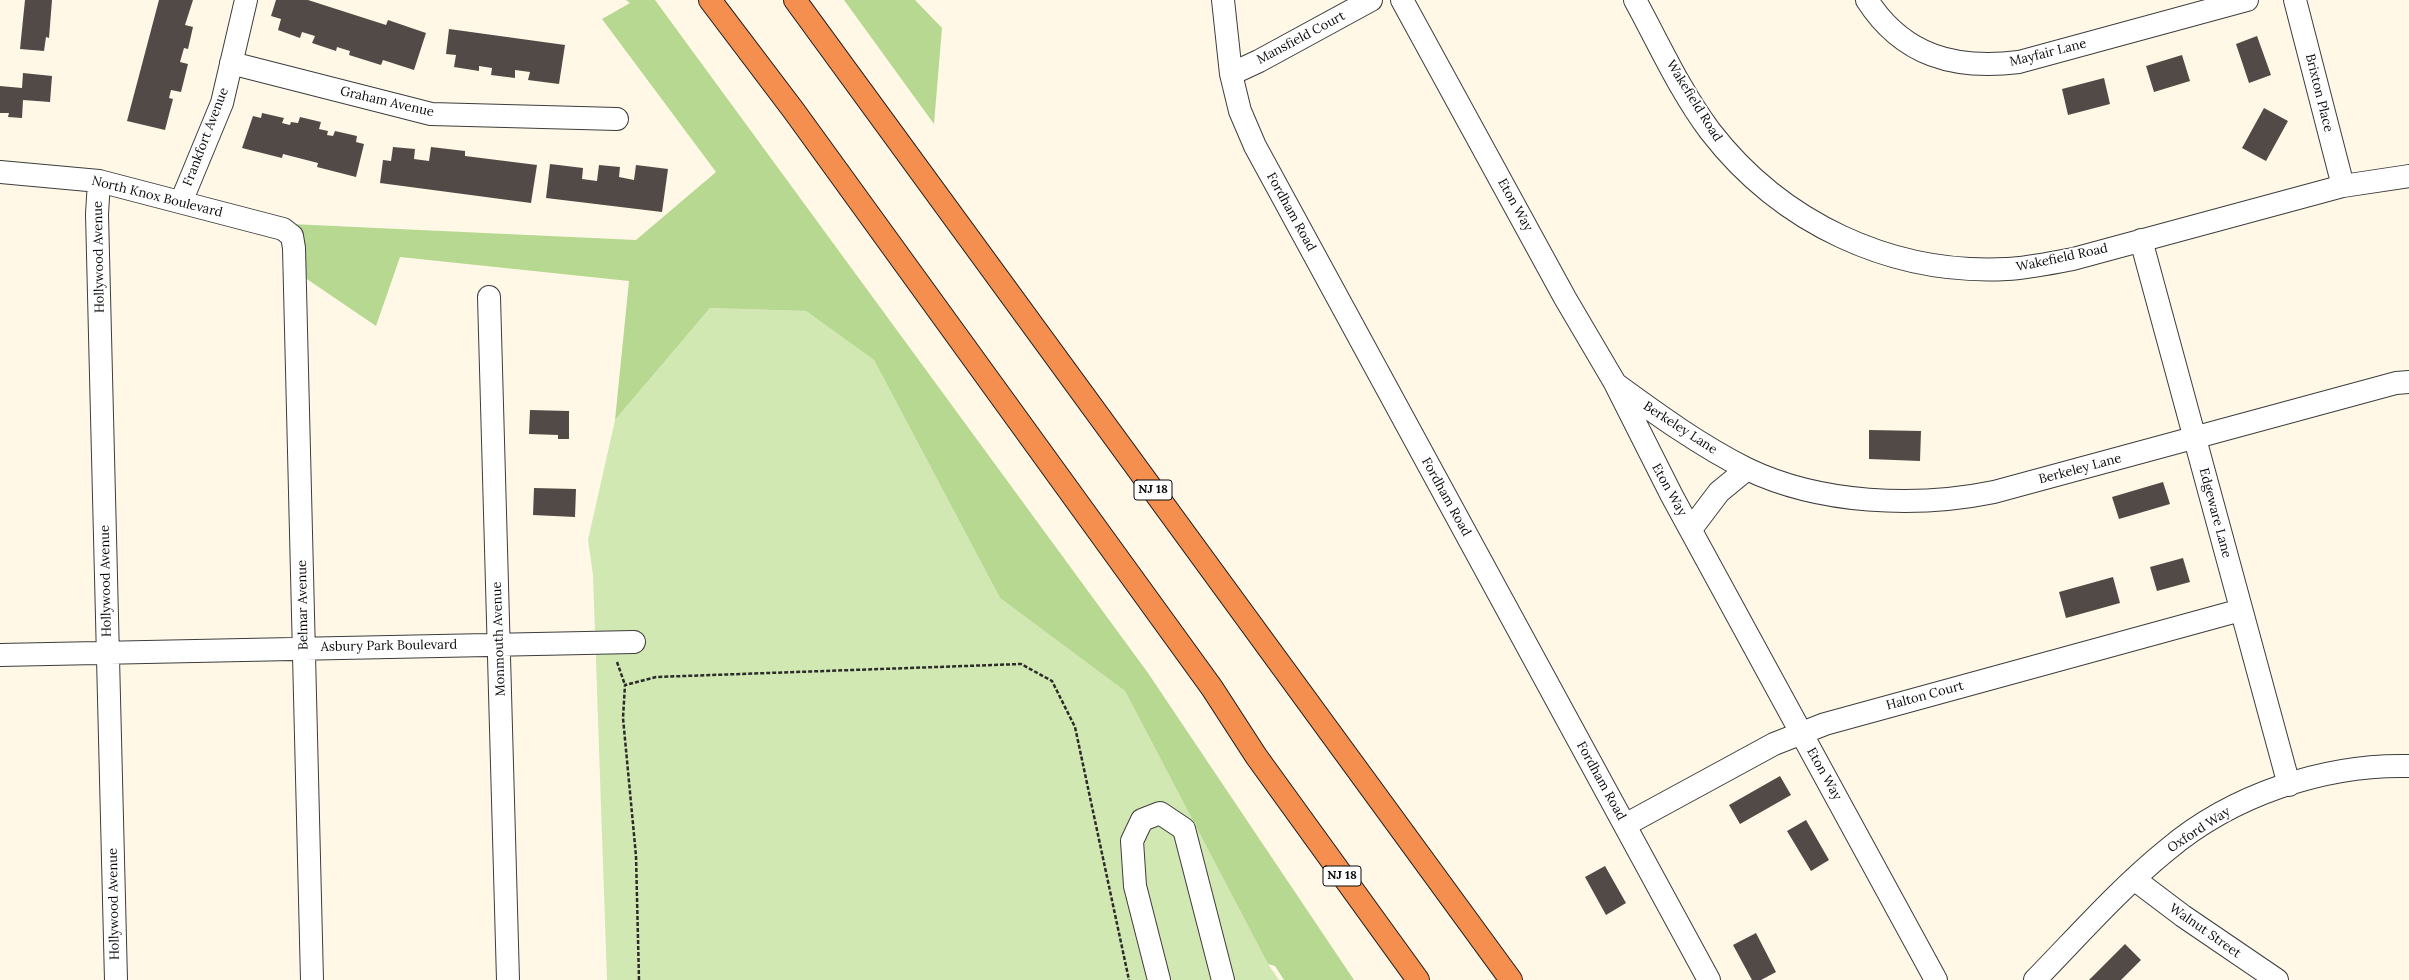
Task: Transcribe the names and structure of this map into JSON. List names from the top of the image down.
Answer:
{
  "streets": {
    "highway": ["NJ 18"],
    "street": [
      "Mansfield Court",
      "Mayfair Lane",
      "Brixton Place",
      "Wakefield Road",
      "Graham Avenue",
      "Frankfort Avenue",
      "North Knox Boulevard",
      "Eton Way",
      "Fordham Road",
      "Hollywood Avenue",
      "Berkeley Lane",
      "Edgeware Lane",
      "Belmar Avenue",
      "Monmouth Avenue",
      "Asbury Park Boulevard",
      "Halton Court",
      "Oxford Way",
      "Walnut Street"
    ]
  },
  "crossings": [
    ["Mansfield Court", "Fordham Road"],
    ["Brixton Place", "Wakefield Road"],
    ["Wakefield Road", "Edgeware Lane"],
    ["Graham Avenue", "Frankfort Avenue"],
    ["Frankfort Avenue", "North Knox Boulevard"],
    ["North Knox Boulevard", "Hollywood Avenue"],
    ["North Knox Boulevard", "Belmar Avenue"],
    ["Eton Way", "Berkeley Lane"],
    ["Eton Way", "Halton Court"],
    ["Fordham Road", "Halton Court"],
    ["Hollywood Avenue", "Asbury Park Boulevard"],
    ["Berkeley Lane", "Edgeware Lane"],
    ["Edgeware Lane", "Halton Court"],
    ["Edgeware Lane", "Oxford Way"],
    ["Belmar Avenue", "Asbury Park Boulevard"],
    ["Monmouth Avenue", "Asbury Park Boulevard"],
    ["Oxford Way", "Walnut Street"]
  ]
}
